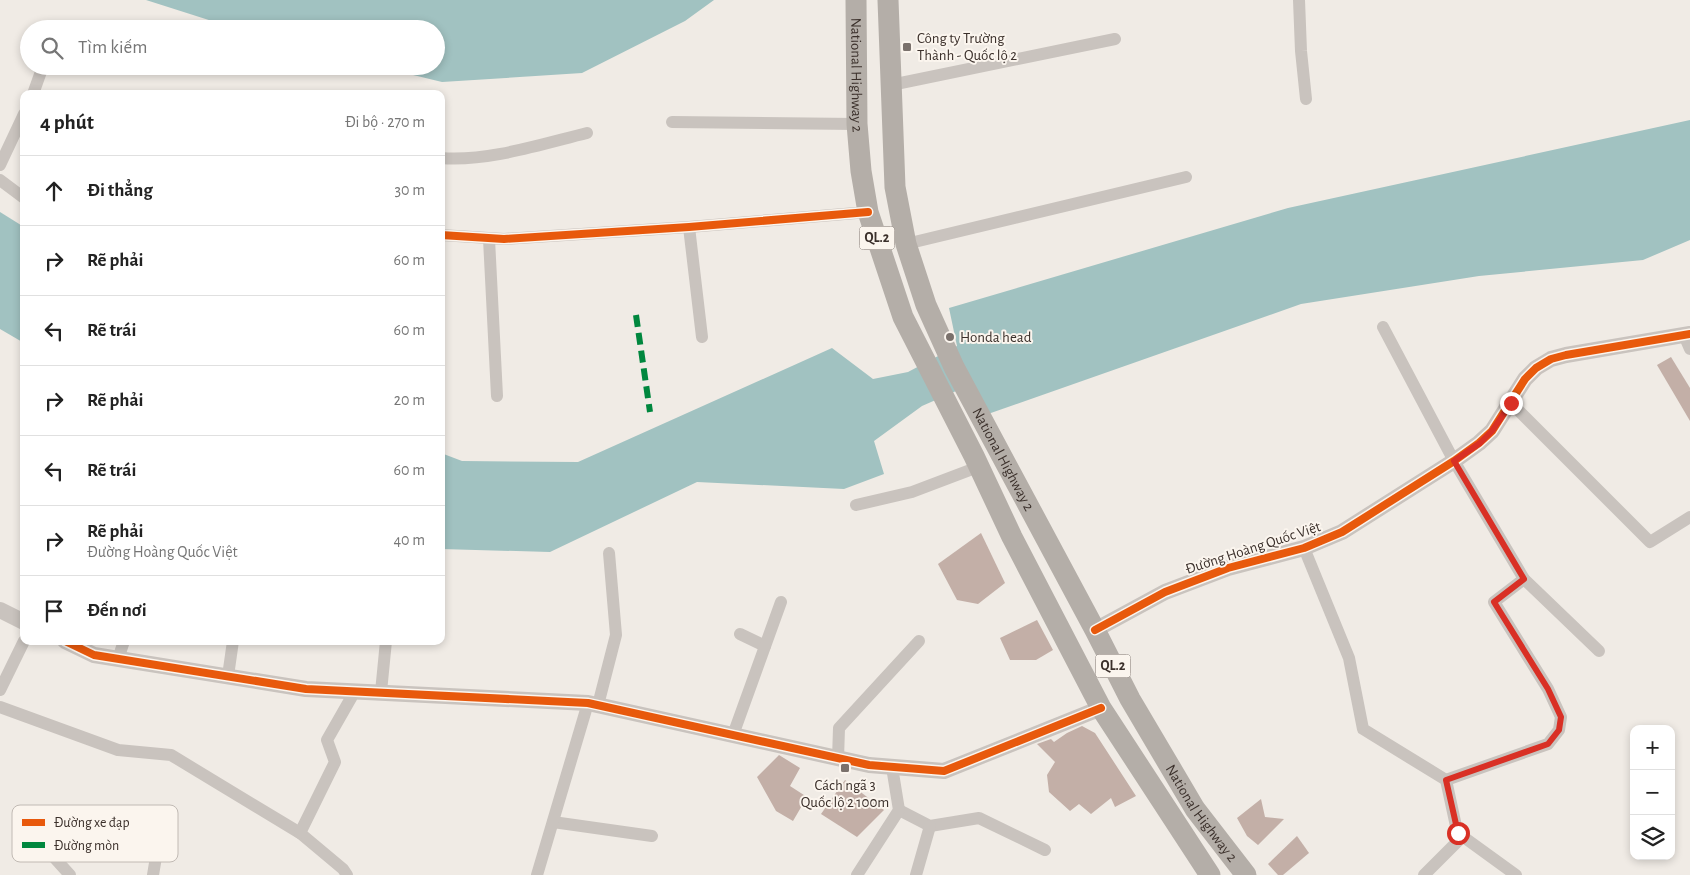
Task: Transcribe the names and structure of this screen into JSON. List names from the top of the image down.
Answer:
{
  "streets": {
    "highway": ["National Highway 2", "QL.2"],
    "street": ["Đường Hoàng Quốc Việt"]
  },
  "crossings": [
    ["National Highway 2", "Đường Hoàng Quốc Việt"]
  ],
  "places": {
    "transit": ["Công ty Trường Thành - Quốc lộ 2", "Cách ngã 3 Quốc lộ 2 100m"],
    "other": ["Honda head"]
  },
  "legend": ["Đường xe đạp", "Đường mòn"],
  "page": {
    "search": "Tìm kiếm",
    "heading": ["4 phút", "Đi bộ · 270 m"],
    "list": [
      ["Đi thẳng", "30 m"],
      ["Rẽ phải", "60 m"],
      ["Rẽ trái", "60 m"],
      ["Rẽ phải", "20 m"],
      ["Rẽ trái", "60 m"],
      ["Rẽ phải", "Đường Hoàng Quốc Việt", "40 m"],
      "Đến nơi"
    ],
    "map_buttons": ["+", "−"]
  }
}
